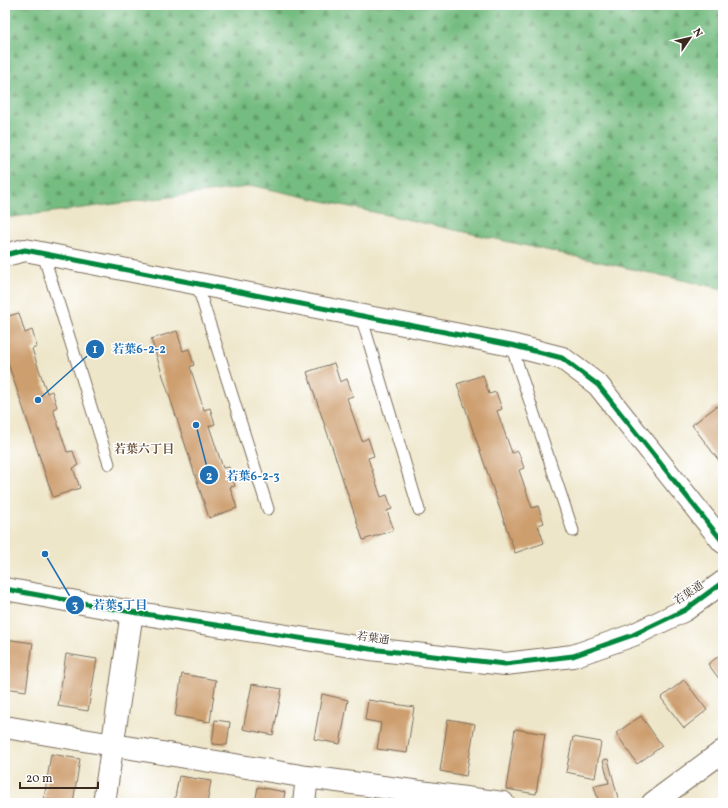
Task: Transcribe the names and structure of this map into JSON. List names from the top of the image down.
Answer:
{
  "streets": {
    "street": ["若葉通"]
  },
  "districts": ["若葉六丁目"],
  "places": ["若葉6-2-2", "若葉6-2-3", "若葉5丁目"],
  "scale_bar": "20 m",
  "north": "top right"
}
